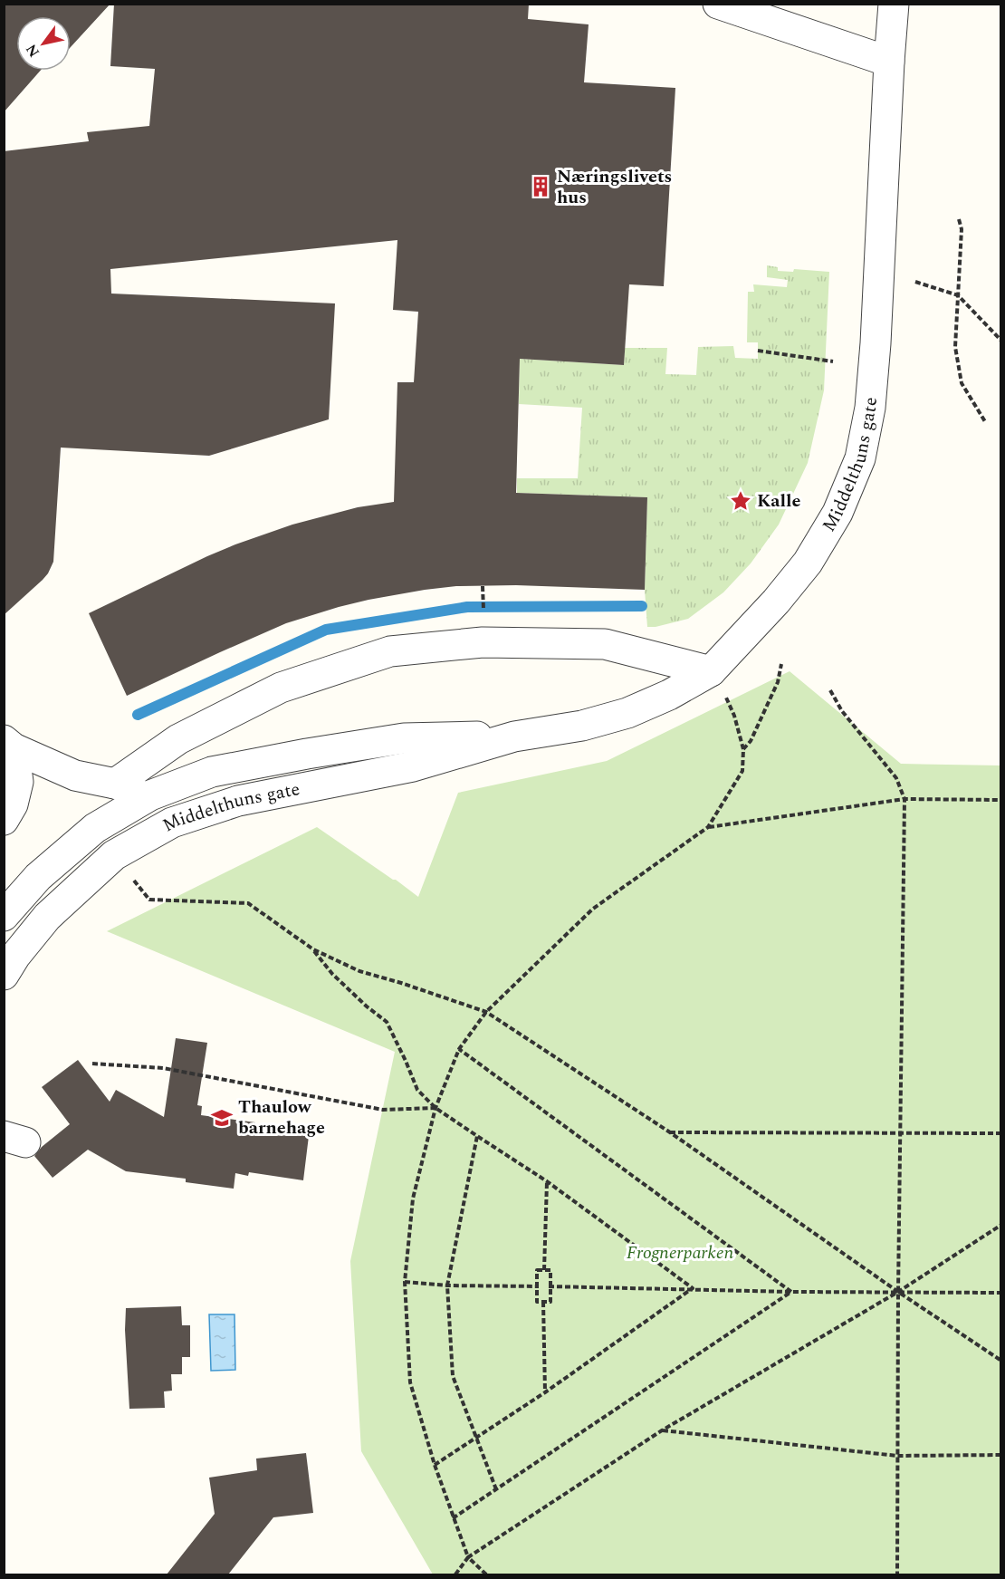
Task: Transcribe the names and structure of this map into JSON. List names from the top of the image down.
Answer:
{
  "streets": {
    "street": ["Middelthuns gate"]
  },
  "parks": ["Frognerparken"],
  "places": {
    "building": ["Næringslivets hus"],
    "place": ["Kalle"],
    "school or university": ["Thaulow barnehage"]
  },
  "north": "bottom left"
}
